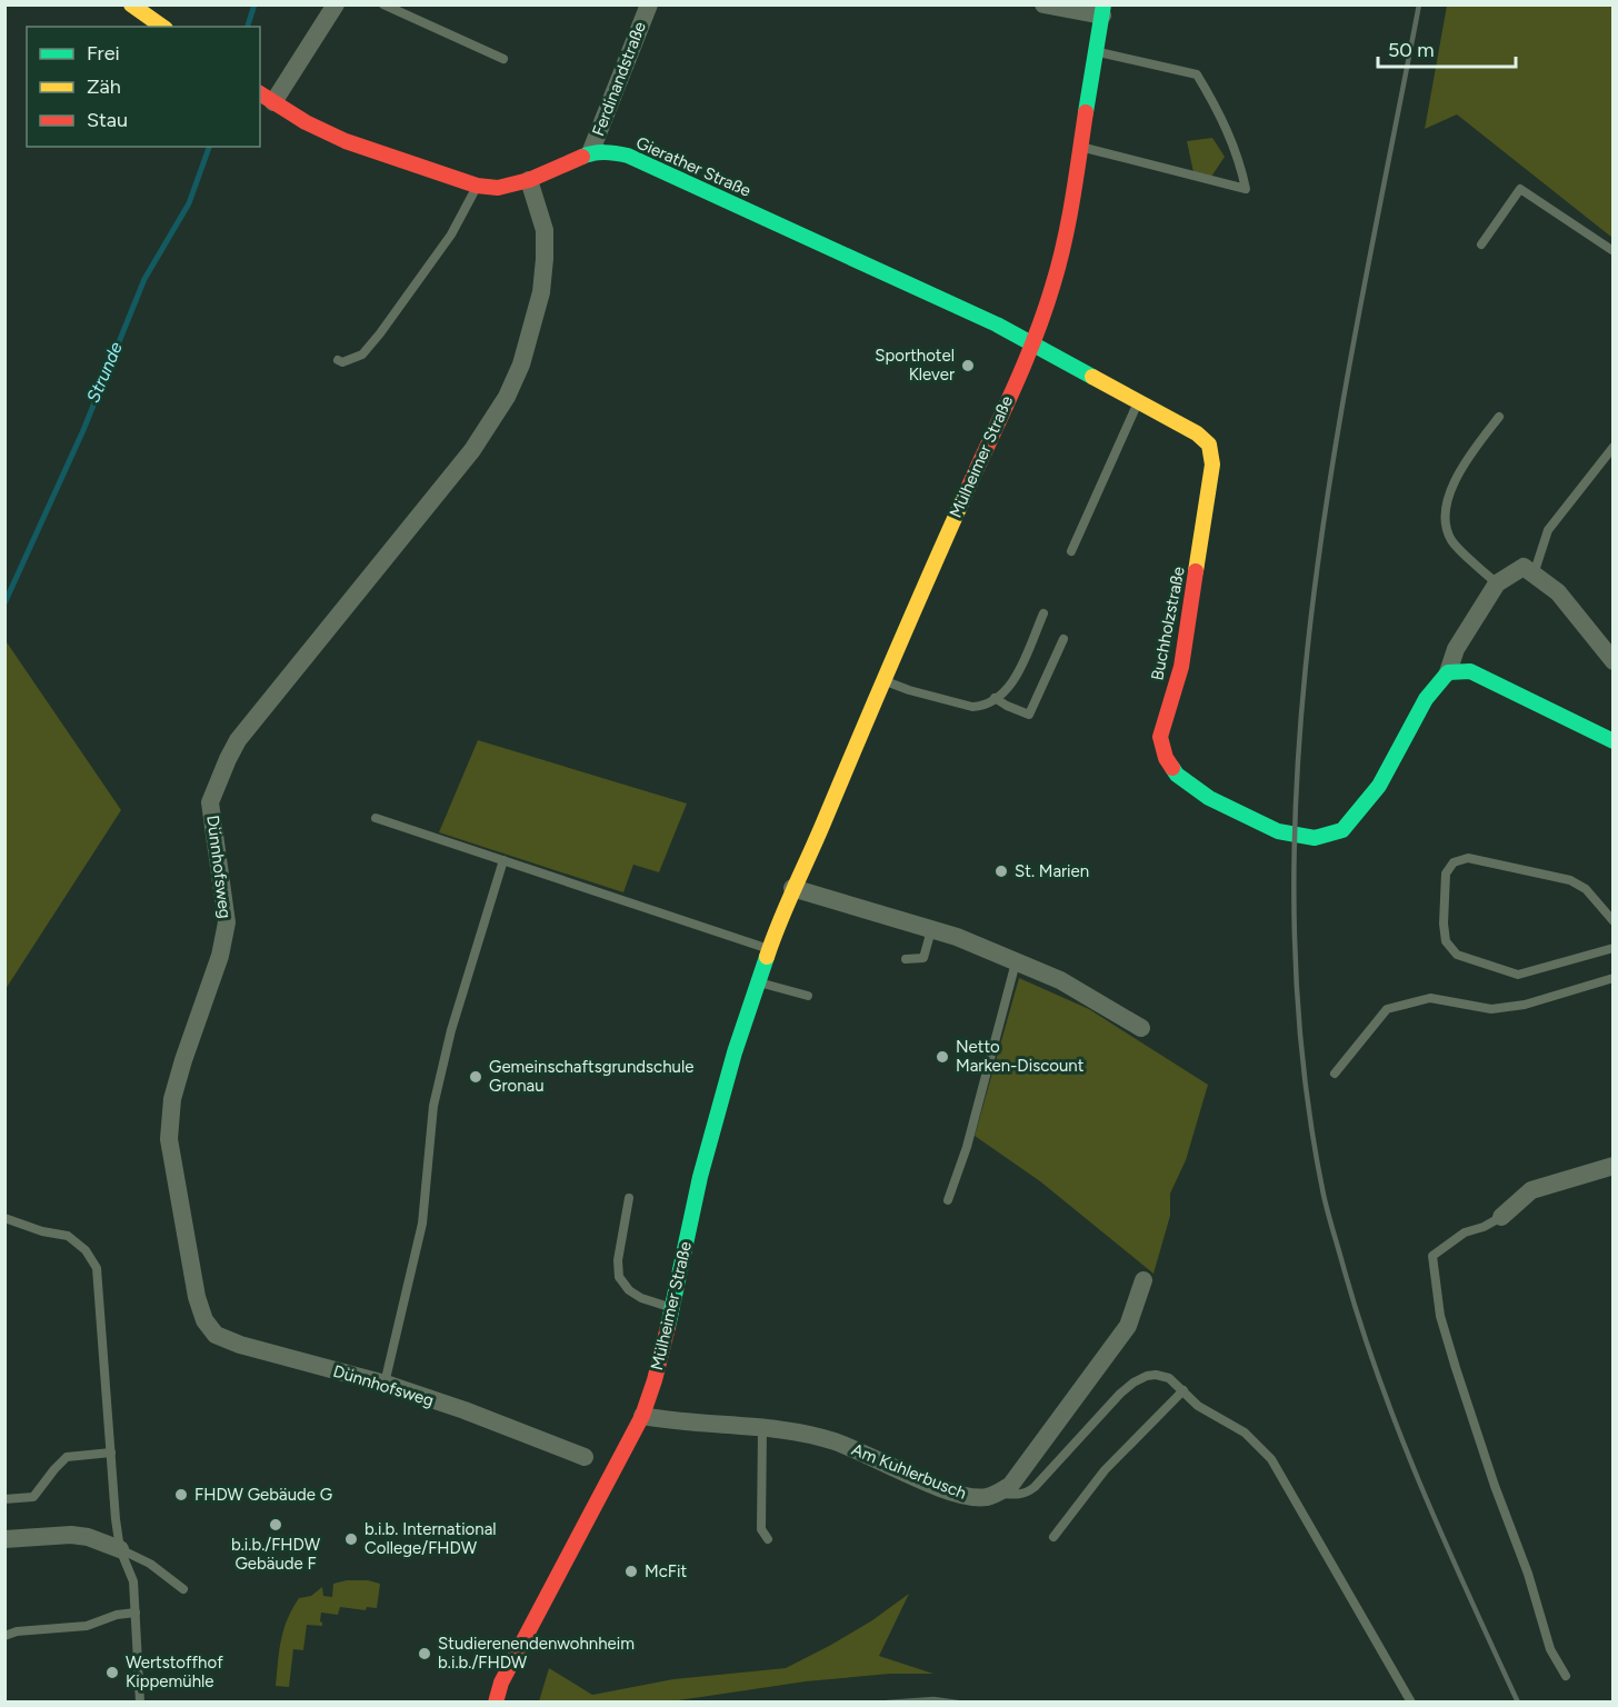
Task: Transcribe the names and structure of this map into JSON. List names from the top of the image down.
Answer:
{
  "streets": {
    "street": [
      "Ferdinandstraße",
      "Gierather Straße",
      "Mülheimer Straße",
      "Buchholzstraße",
      "Dünnhofsweg",
      "Am Kuhlerbusch"
    ]
  },
  "crossings": [
    ["Ferdinandstraße", "Gierather Straße"],
    ["Gierather Straße", "Mülheimer Straße"],
    ["Gierather Straße", "Buchholzstraße"],
    ["Gierather Straße", "Dünnhofsweg"],
    ["Mülheimer Straße", "Buchholzstraße"],
    ["Mülheimer Straße", "Am Kuhlerbusch"]
  ],
  "water": ["Strunde"],
  "places": [
    "Sporthotel Klever",
    "St. Marien",
    "Netto Marken-Discount",
    "Gemeinschaftsgrundschule Gronau",
    "FHDW Gebäude G",
    "b.i.b./FHDW Gebäude F",
    "b.i.b. International College/FHDW",
    "McFit",
    "Studierenendenwohnheim b.i.b./FHDW",
    "Wertstoffhof Kippemühle"
  ],
  "legend": ["Frei", "Zäh", "Stau"],
  "scale_bar": "50 m"
}
